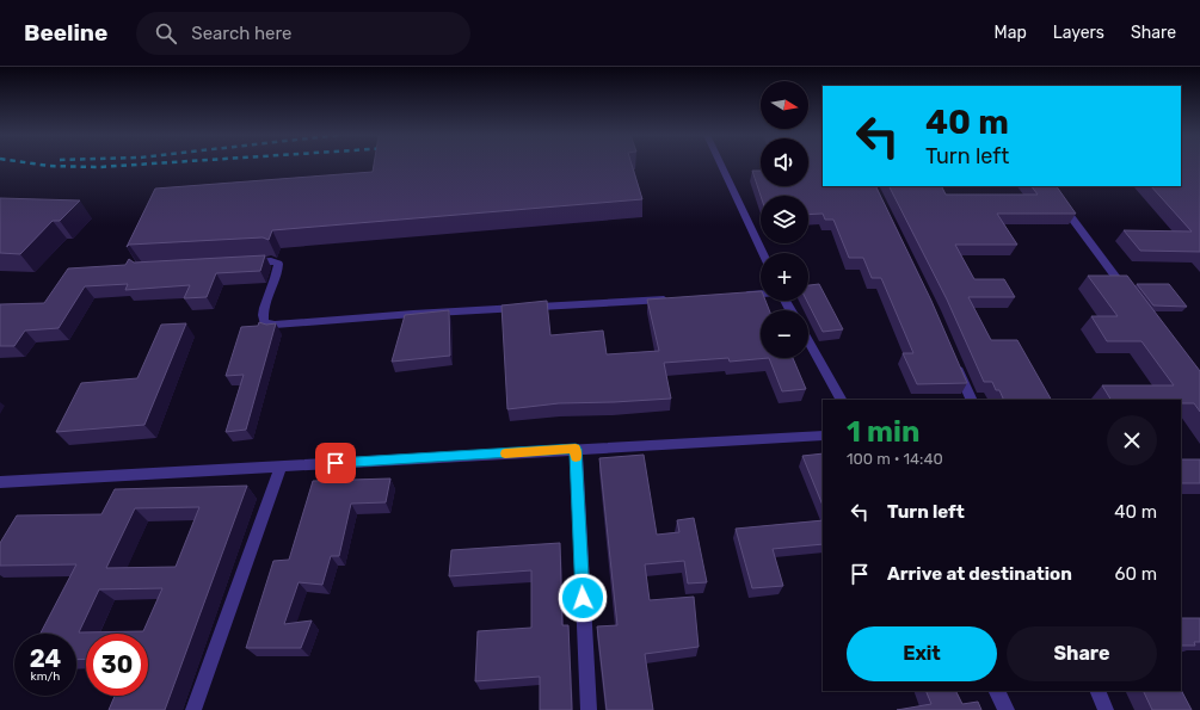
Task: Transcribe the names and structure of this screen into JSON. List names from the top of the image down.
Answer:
{
  "north": "right",
  "page": {
    "header": "Beeline",
    "search": "Search here",
    "nav": ["Map", "Layers", "Share"],
    "map_buttons": ["+", "−"],
    "turn": ["40 m", "Turn left"],
    "heading": ["1 min", "100 m · 14:40"],
    "list": [
      {
        "name": "Turn left",
        "value": "40 m"
      },
      {
        "name": "Arrive at destination",
        "value": "60 m"
      }
    ],
    "buttons": ["Exit", "Share"],
    "speed": "24 km/h",
    "limit": "30"
  }
}
